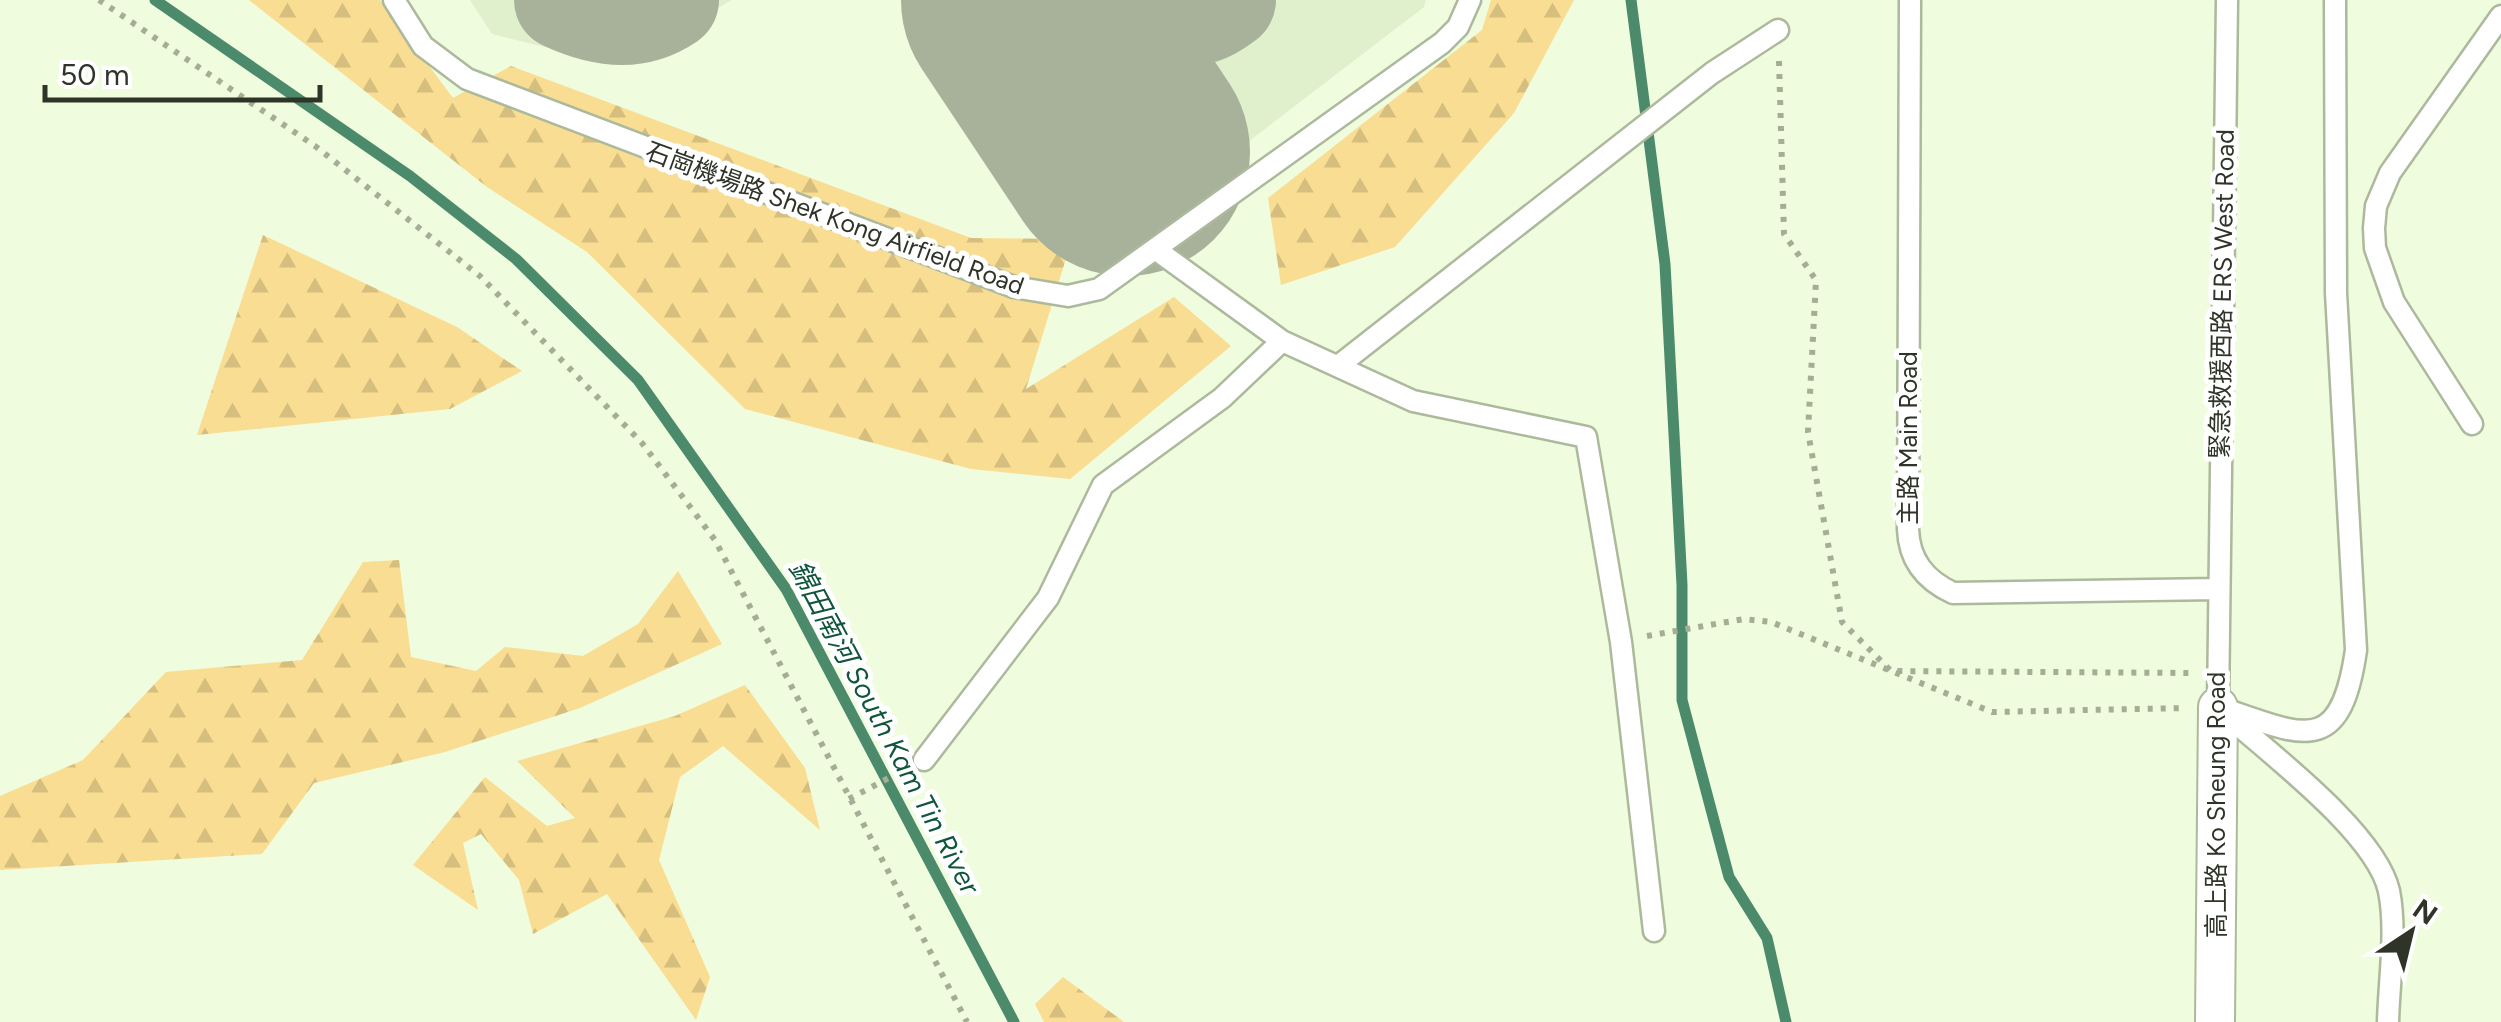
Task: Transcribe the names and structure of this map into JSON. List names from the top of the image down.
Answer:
{
  "streets": {
    "street": ["高上路 Ko Sheung Road"],
    "lane": ["石崗機場路 Shek Kong Airfield Road", "緊急救援西路 ERS West Road", "主路 Main Road"]
  },
  "crossings": [
    ["緊急救援西路 ERS West Road", "主路 Main Road"],
    ["緊急救援西路 ERS West Road", "高上路 Ko Sheung Road"],
    ["主路 Main Road", "高上路 Ko Sheung Road"]
  ],
  "water": ["錦田南河 South Kam Tin River"],
  "scale_bar": "50 m",
  "north": "top right"
}
